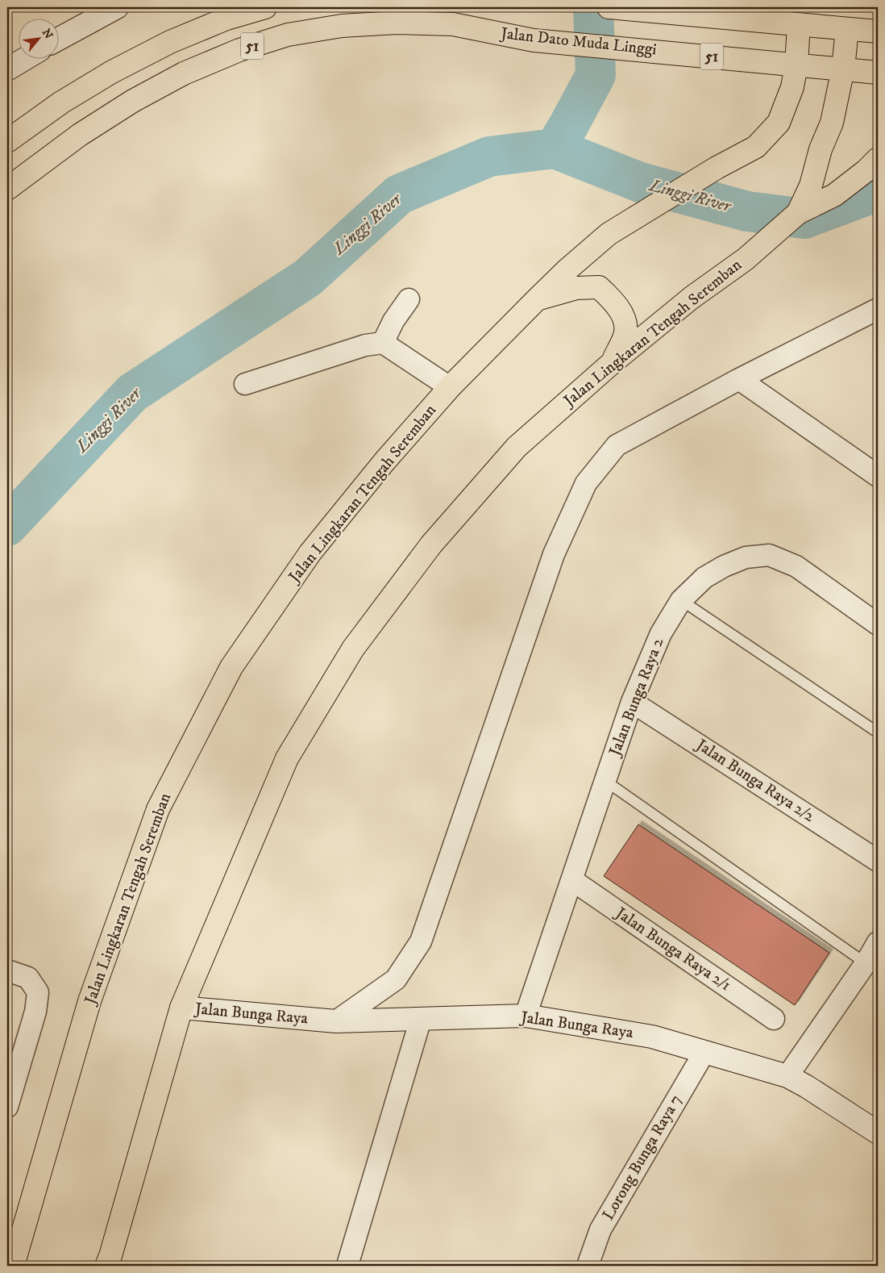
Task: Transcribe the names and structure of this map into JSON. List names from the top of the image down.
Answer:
{
  "streets": {
    "main road": ["Jalan Dato Muda Linggi", "51", "Jalan Lingkaran Tengah Seremban"],
    "street": [
      "Jalan Bunga Raya 2",
      "Jalan Bunga Raya 2/2",
      "Jalan Bunga Raya 2/1",
      "Jalan Bunga Raya",
      "Lorong Bunga Raya 7"
    ]
  },
  "crossings": [
    ["Jalan Dato Muda Linggi", "Jalan Lingkaran Tengah Seremban"],
    ["Jalan Lingkaran Tengah Seremban", "Jalan Bunga Raya"],
    ["Jalan Bunga Raya 2", "Jalan Bunga Raya 2/2"],
    ["Jalan Bunga Raya 2", "Jalan Bunga Raya 2/1"],
    ["Jalan Bunga Raya 2", "Jalan Bunga Raya"],
    ["Jalan Bunga Raya", "Lorong Bunga Raya 7"]
  ],
  "water": ["Linggi River"],
  "north": "top right"
}
